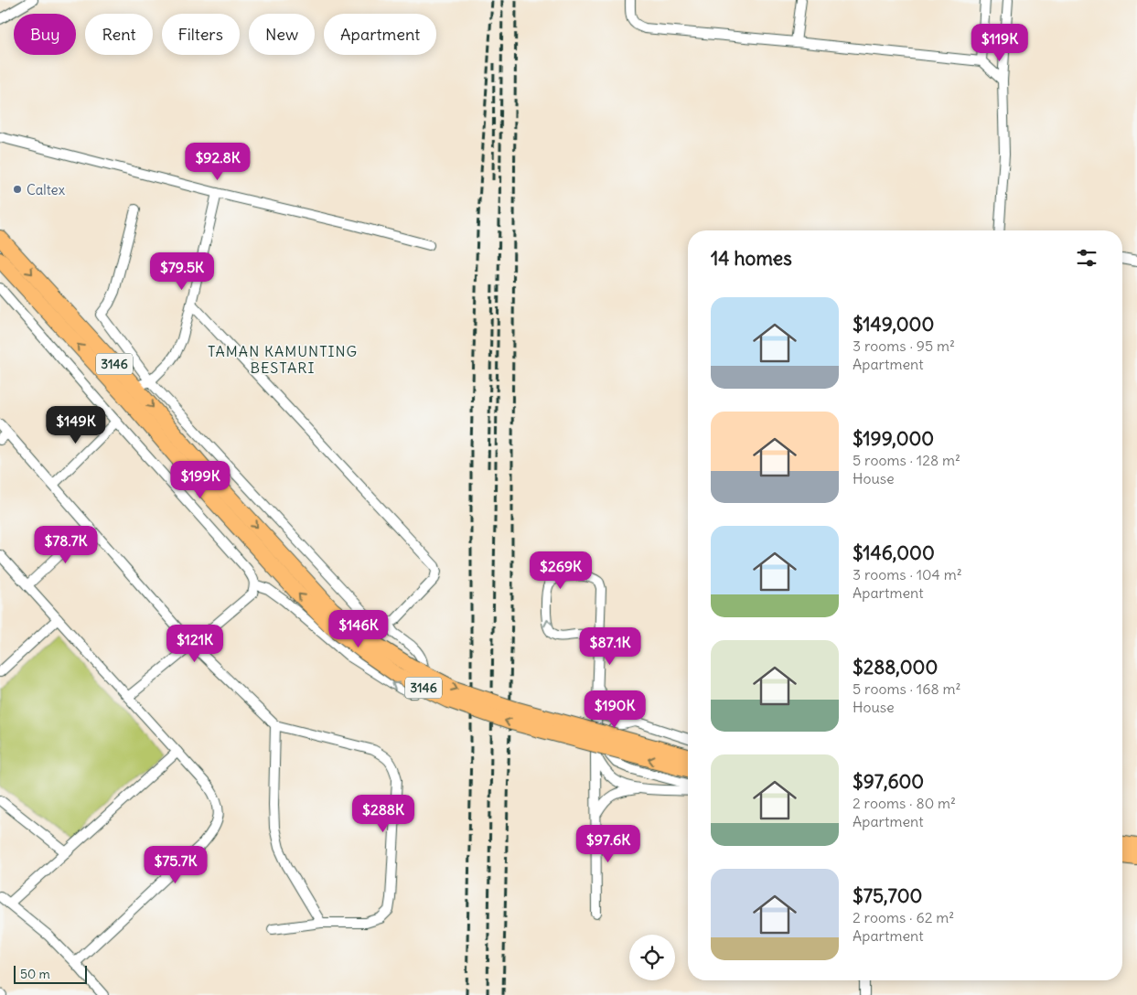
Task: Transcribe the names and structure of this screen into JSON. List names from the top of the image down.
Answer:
{
  "streets": {
    "main road": ["3146"]
  },
  "districts": ["TAMAN KAMUNTING BESTARI"],
  "places": ["Caltex"],
  "scale_bar": "50 m",
  "page": {
    "chip": [
      "Buy",
      "Rent",
      "Filters",
      "New",
      "Apartment"
    ],
    "price": [
      "$119K",
      "$92.8K",
      "$79.5K",
      "$149K",
      "$199K",
      "$78.7K",
      "$269K",
      "$146K",
      "$121K",
      "$87.1K",
      "$190K",
      "$288K",
      "$97.6K",
      "$75.7K"
    ],
    "heading": "14 homes",
    "list": [
      {
        "name": "$149,000",
        "note": "3 rooms · 95 m² · Apartment"
      },
      {
        "name": "$199,000",
        "note": "5 rooms · 128 m² · House"
      },
      {
        "name": "$146,000",
        "note": "3 rooms · 104 m² · Apartment"
      },
      {
        "name": "$288,000",
        "note": "5 rooms · 168 m² · House"
      },
      {
        "name": "$97,600",
        "note": "2 rooms · 80 m² · Apartment"
      },
      {
        "name": "$75,700",
        "note": "2 rooms · 62 m² · Apartment"
      }
    ],
    "scale": "50 m"
  }
}
